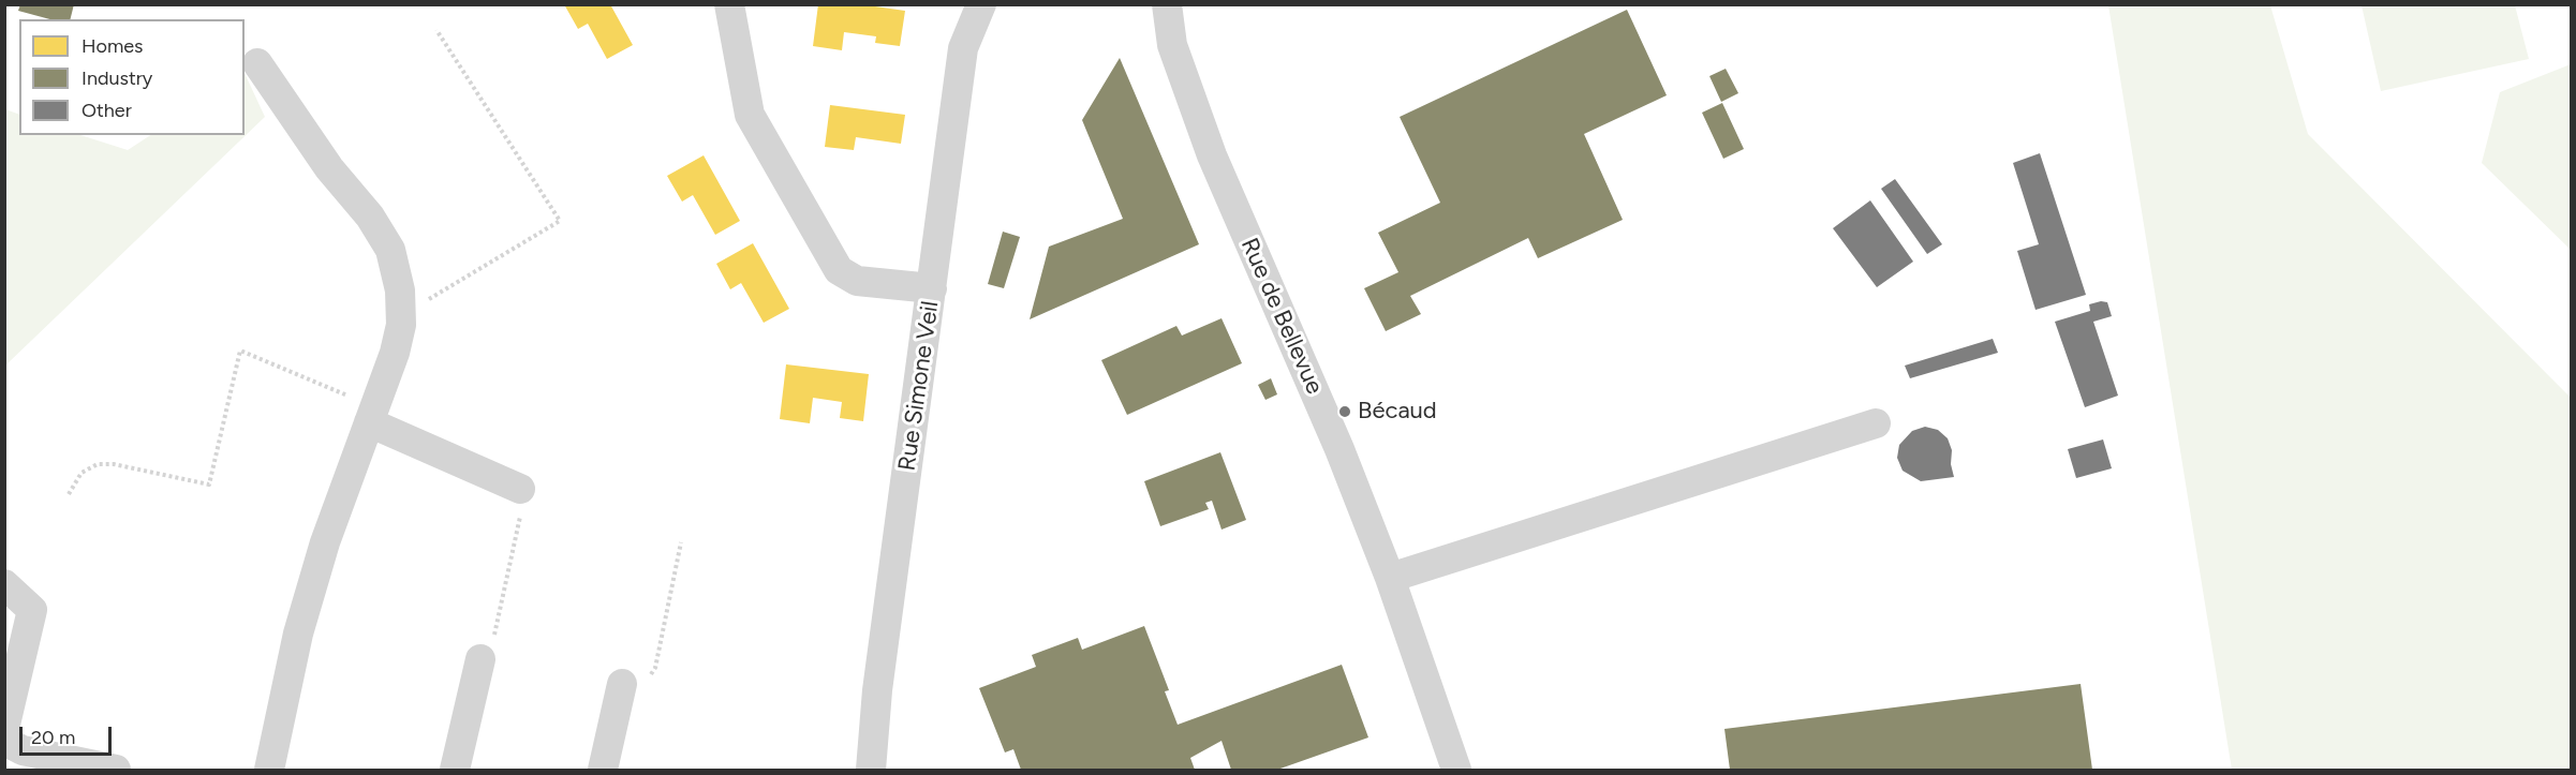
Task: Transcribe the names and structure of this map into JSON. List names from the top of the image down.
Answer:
{
  "streets": {
    "street": ["Rue de Bellevue", "Rue Simone Veil"]
  },
  "places": ["Bécaud"],
  "legend": ["Homes", "Industry", "Other"],
  "scale_bar": "20 m"
}
